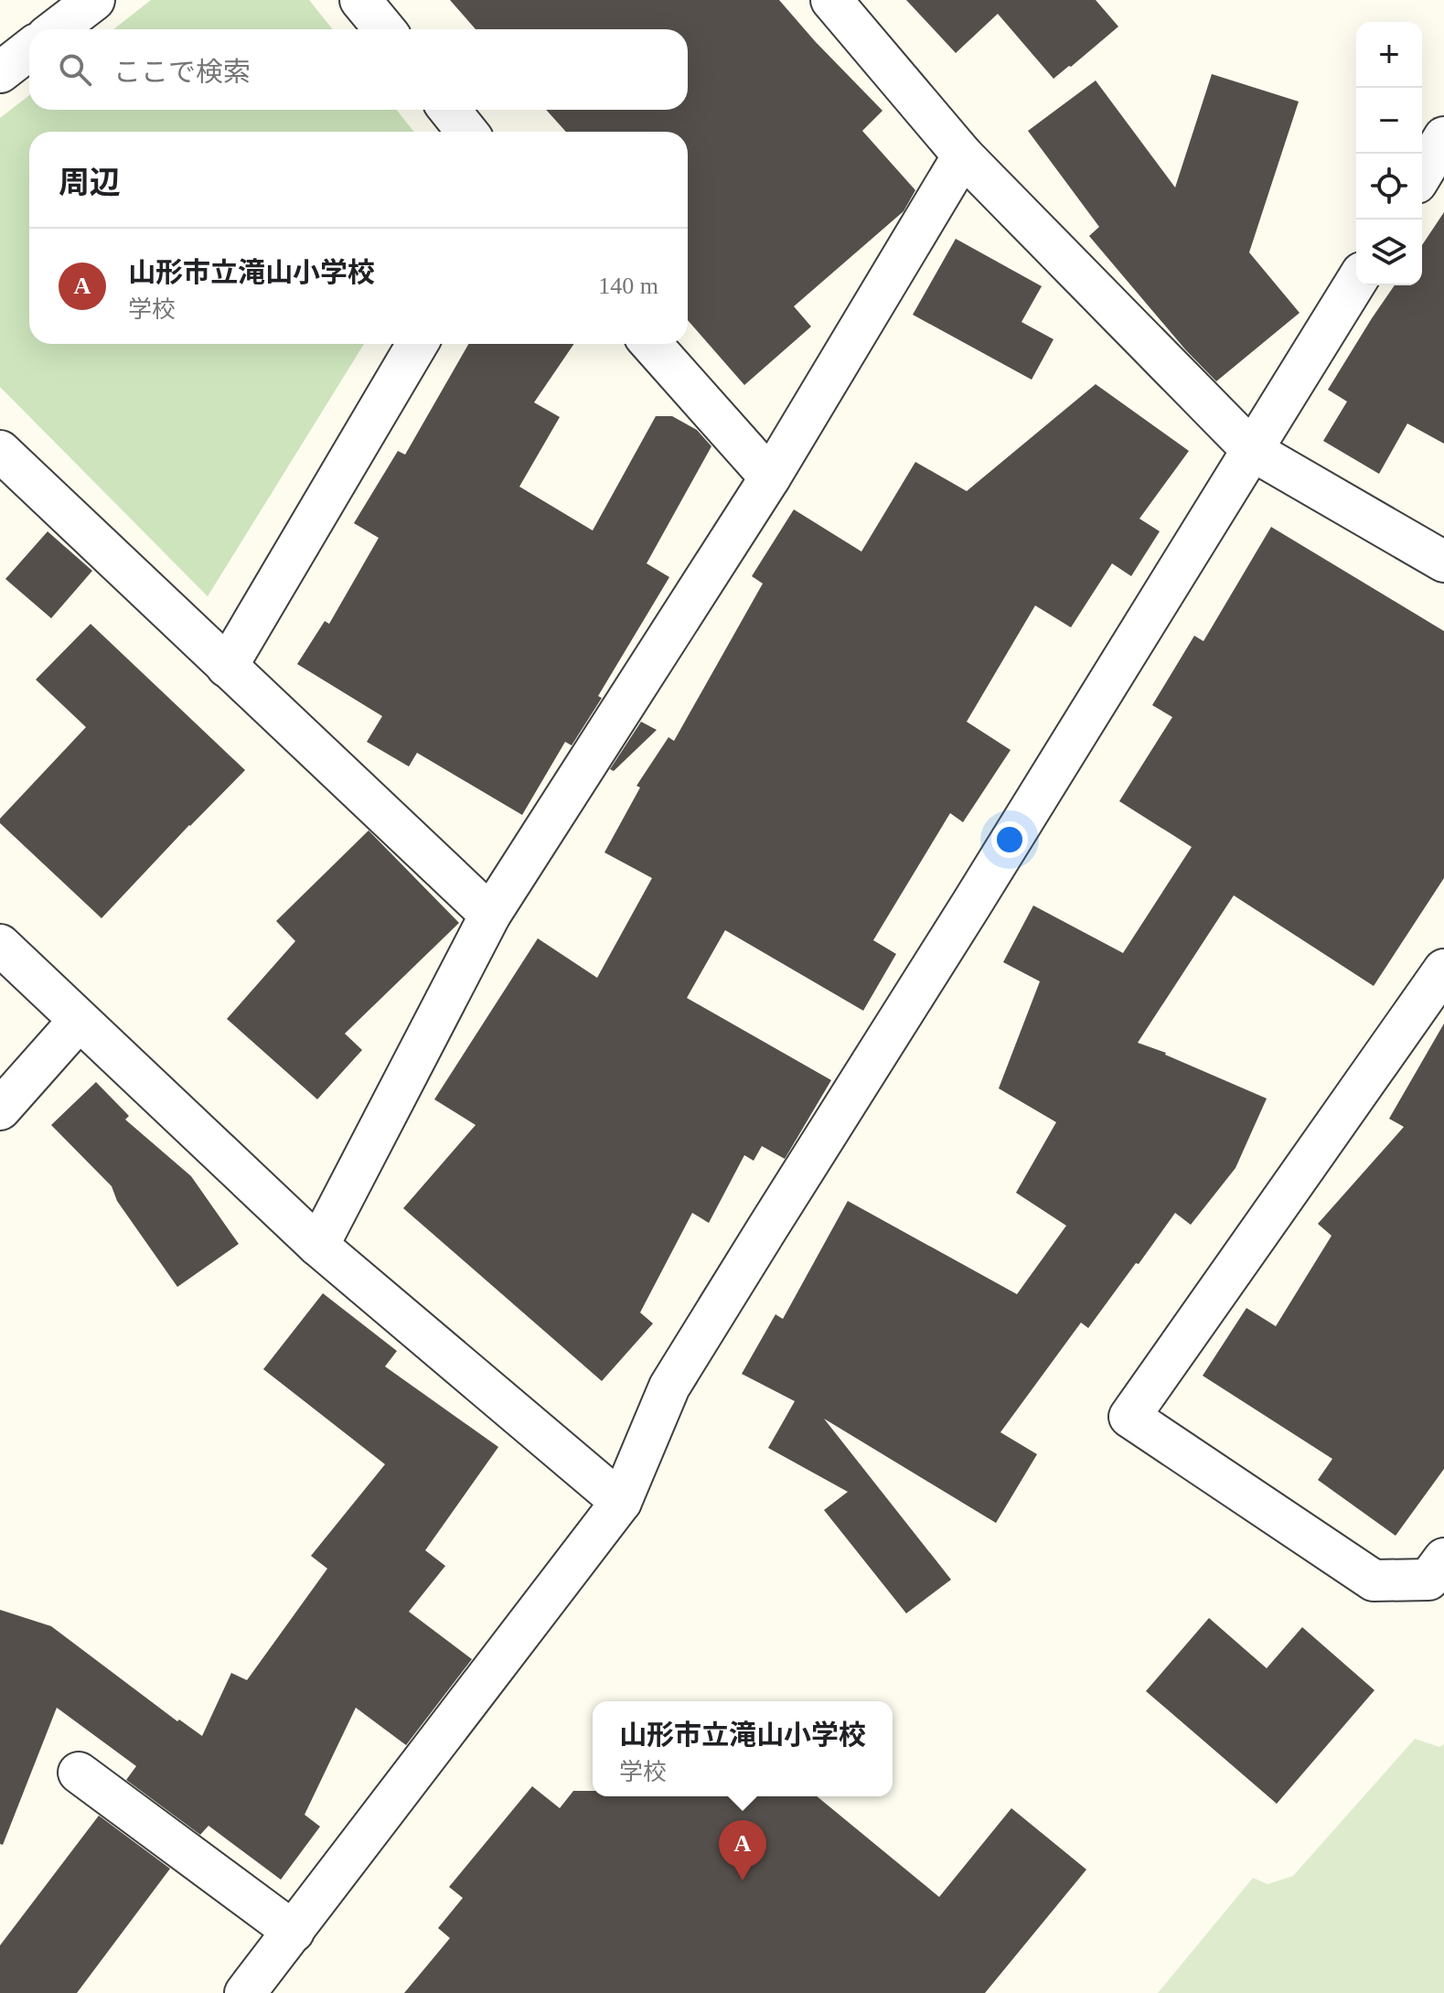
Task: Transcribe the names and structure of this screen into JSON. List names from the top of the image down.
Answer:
{
  "page": {
    "map_buttons": ["+", "−"],
    "search": "ここで検索",
    "heading": "周辺",
    "list": [
      {
        "mark": "A",
        "name": "山形市立滝山小学校",
        "note": "学校",
        "value": "140 m"
      }
    ],
    "popup": ["山形市立滝山小学校", "学校"],
    "pins": "A"
  }
}
